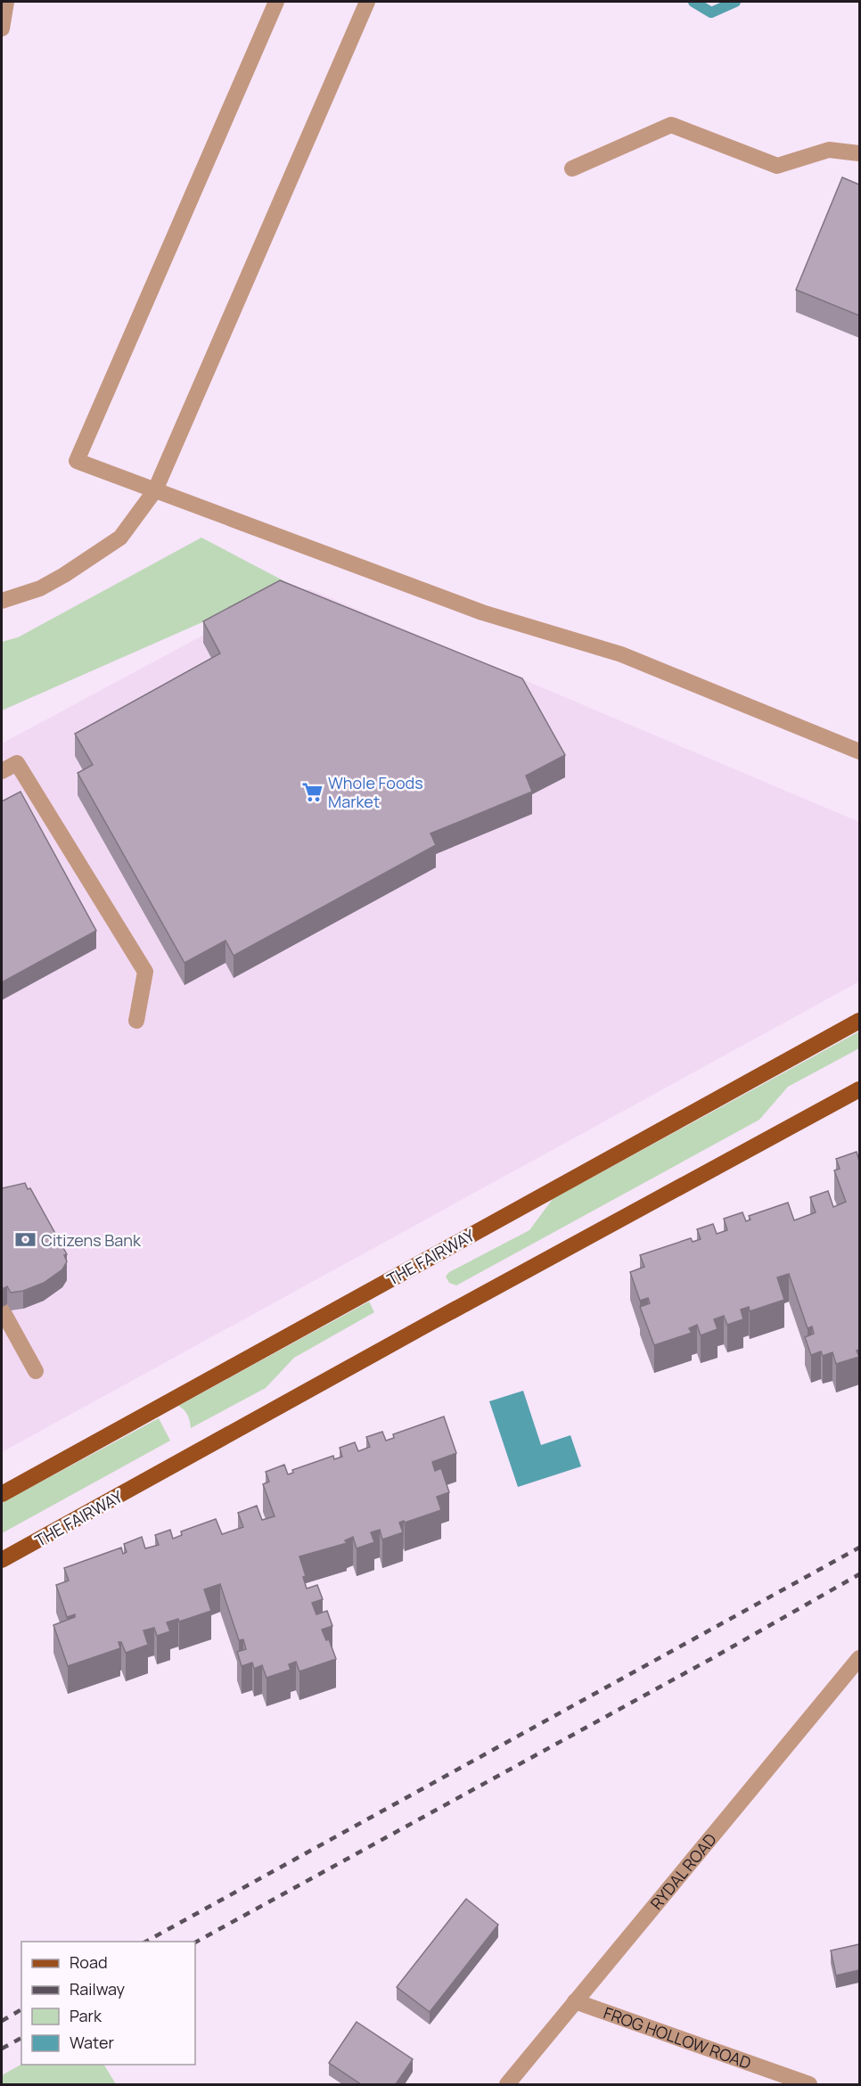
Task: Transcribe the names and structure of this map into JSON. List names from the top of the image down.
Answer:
{
  "streets": {
    "main road": ["THE FAIRWAY"],
    "street": ["RYDAL ROAD", "FROG HOLLOW ROAD"]
  },
  "crossings": [
    ["RYDAL ROAD", "FROG HOLLOW ROAD"]
  ],
  "places": {
    "supermarket": ["Whole Foods Market"],
    "bank": ["Citizens Bank"]
  },
  "legend": [
    "Road",
    "Railway",
    "Park",
    "Water"
  ]
}
